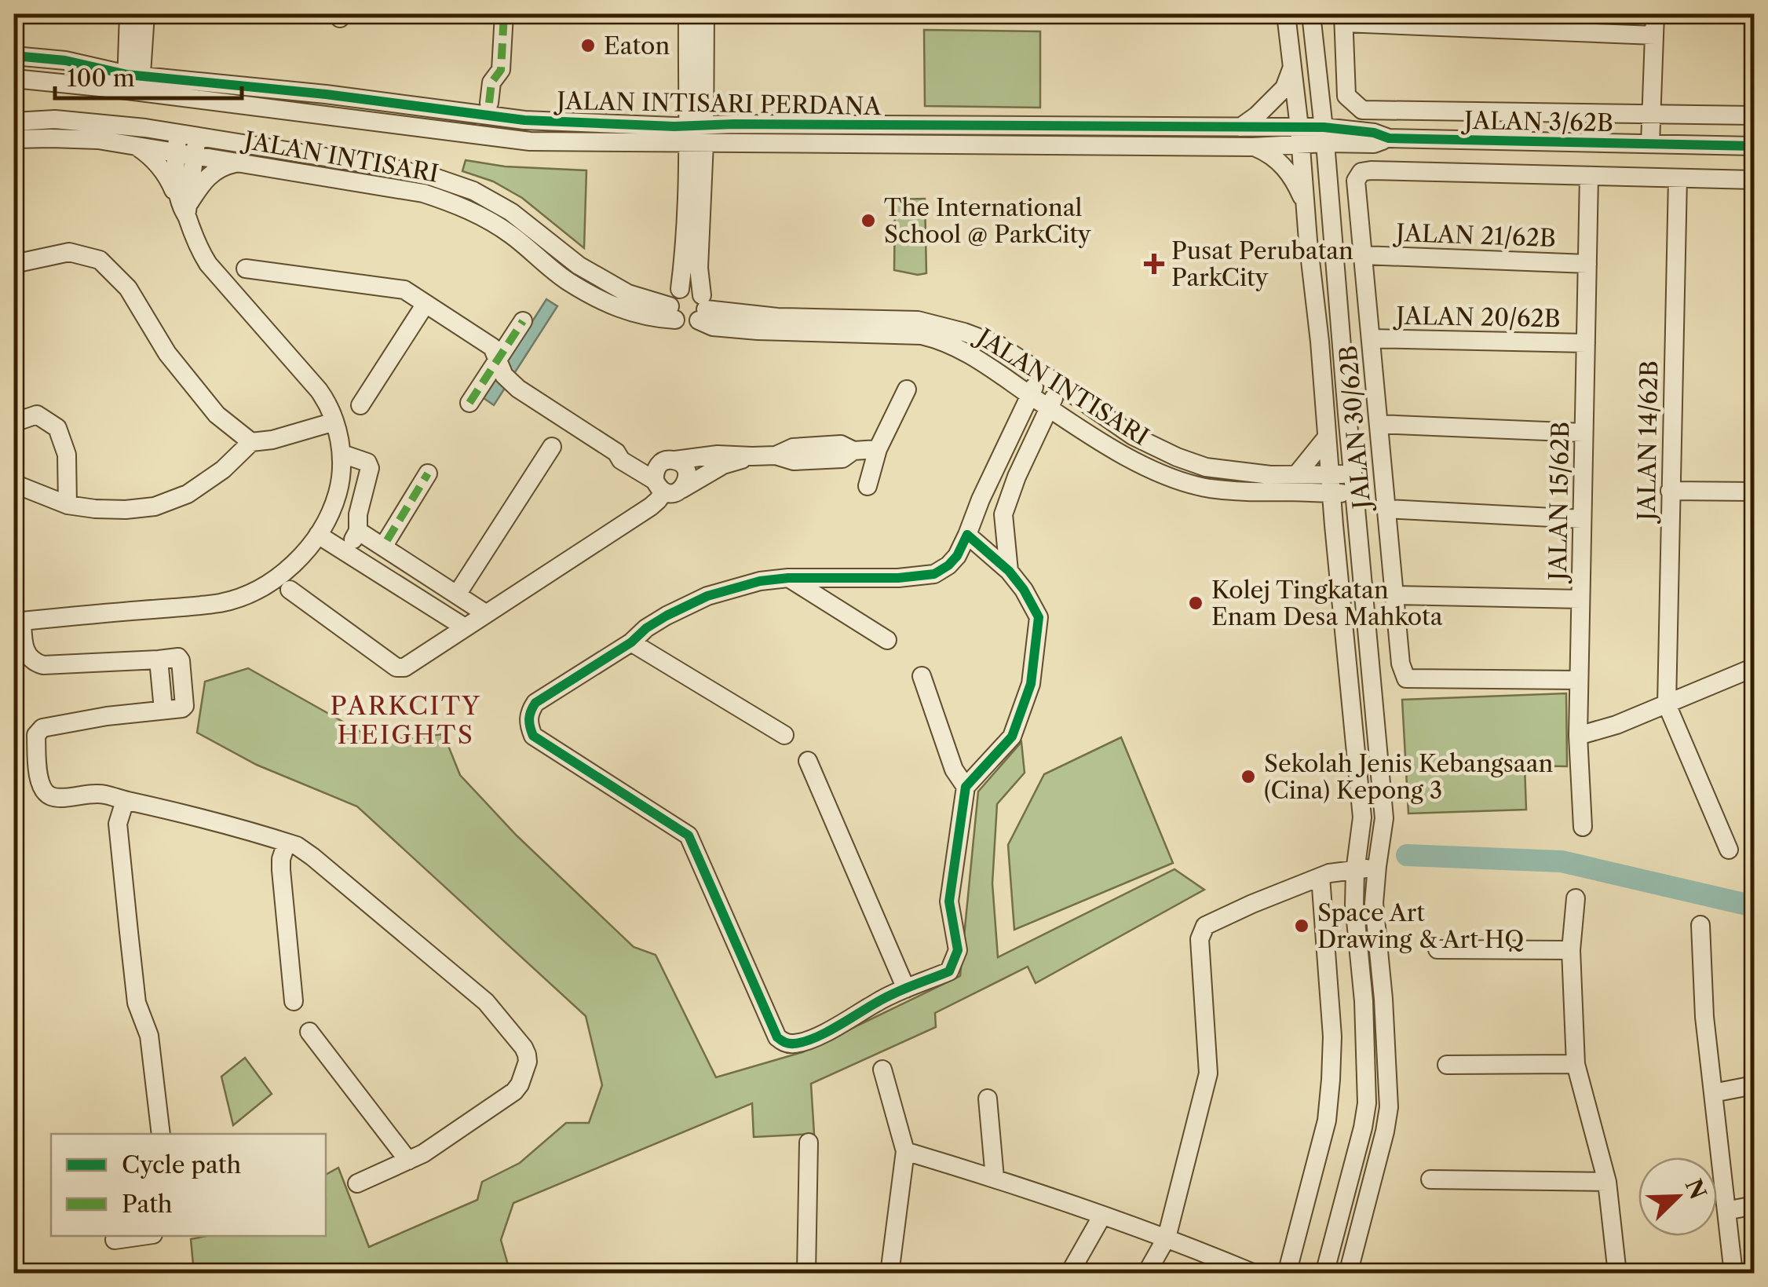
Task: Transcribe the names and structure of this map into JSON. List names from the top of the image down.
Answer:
{
  "streets": {
    "street": [
      "JALAN INTISARI PERDANA",
      "JALAN 3/62B",
      "JALAN INTISARI",
      "JALAN 21/62B",
      "JALAN 20/62B",
      "JALAN 30/62B",
      "JALAN 14/62B",
      "JALAN 15/62B"
    ]
  },
  "crossings": [
    ["JALAN INTISARI PERDANA", "JALAN 3/62B"],
    ["JALAN 21/62B", "JALAN 30/62B"],
    ["JALAN 21/62B", "JALAN 15/62B"],
    ["JALAN 20/62B", "JALAN 30/62B"],
    ["JALAN 20/62B", "JALAN 15/62B"],
    ["JALAN 30/62B", "JALAN 15/62B"]
  ],
  "districts": ["PARKCITY HEIGHTS"],
  "places": {
    "other": [
      "Eaton",
      "The International School @ ParkCity",
      "Kolej Tingkatan Enam Desa Mahkota",
      "Sekolah Jenis Kebangsaan (Cina) Kepong 3",
      "Space Art Drawing & Art HQ"
    ],
    "health": ["Pusat Perubatan ParkCity"]
  },
  "legend": ["Cycle path", "Path"],
  "scale_bar": "100 m",
  "north": "top right"
}
